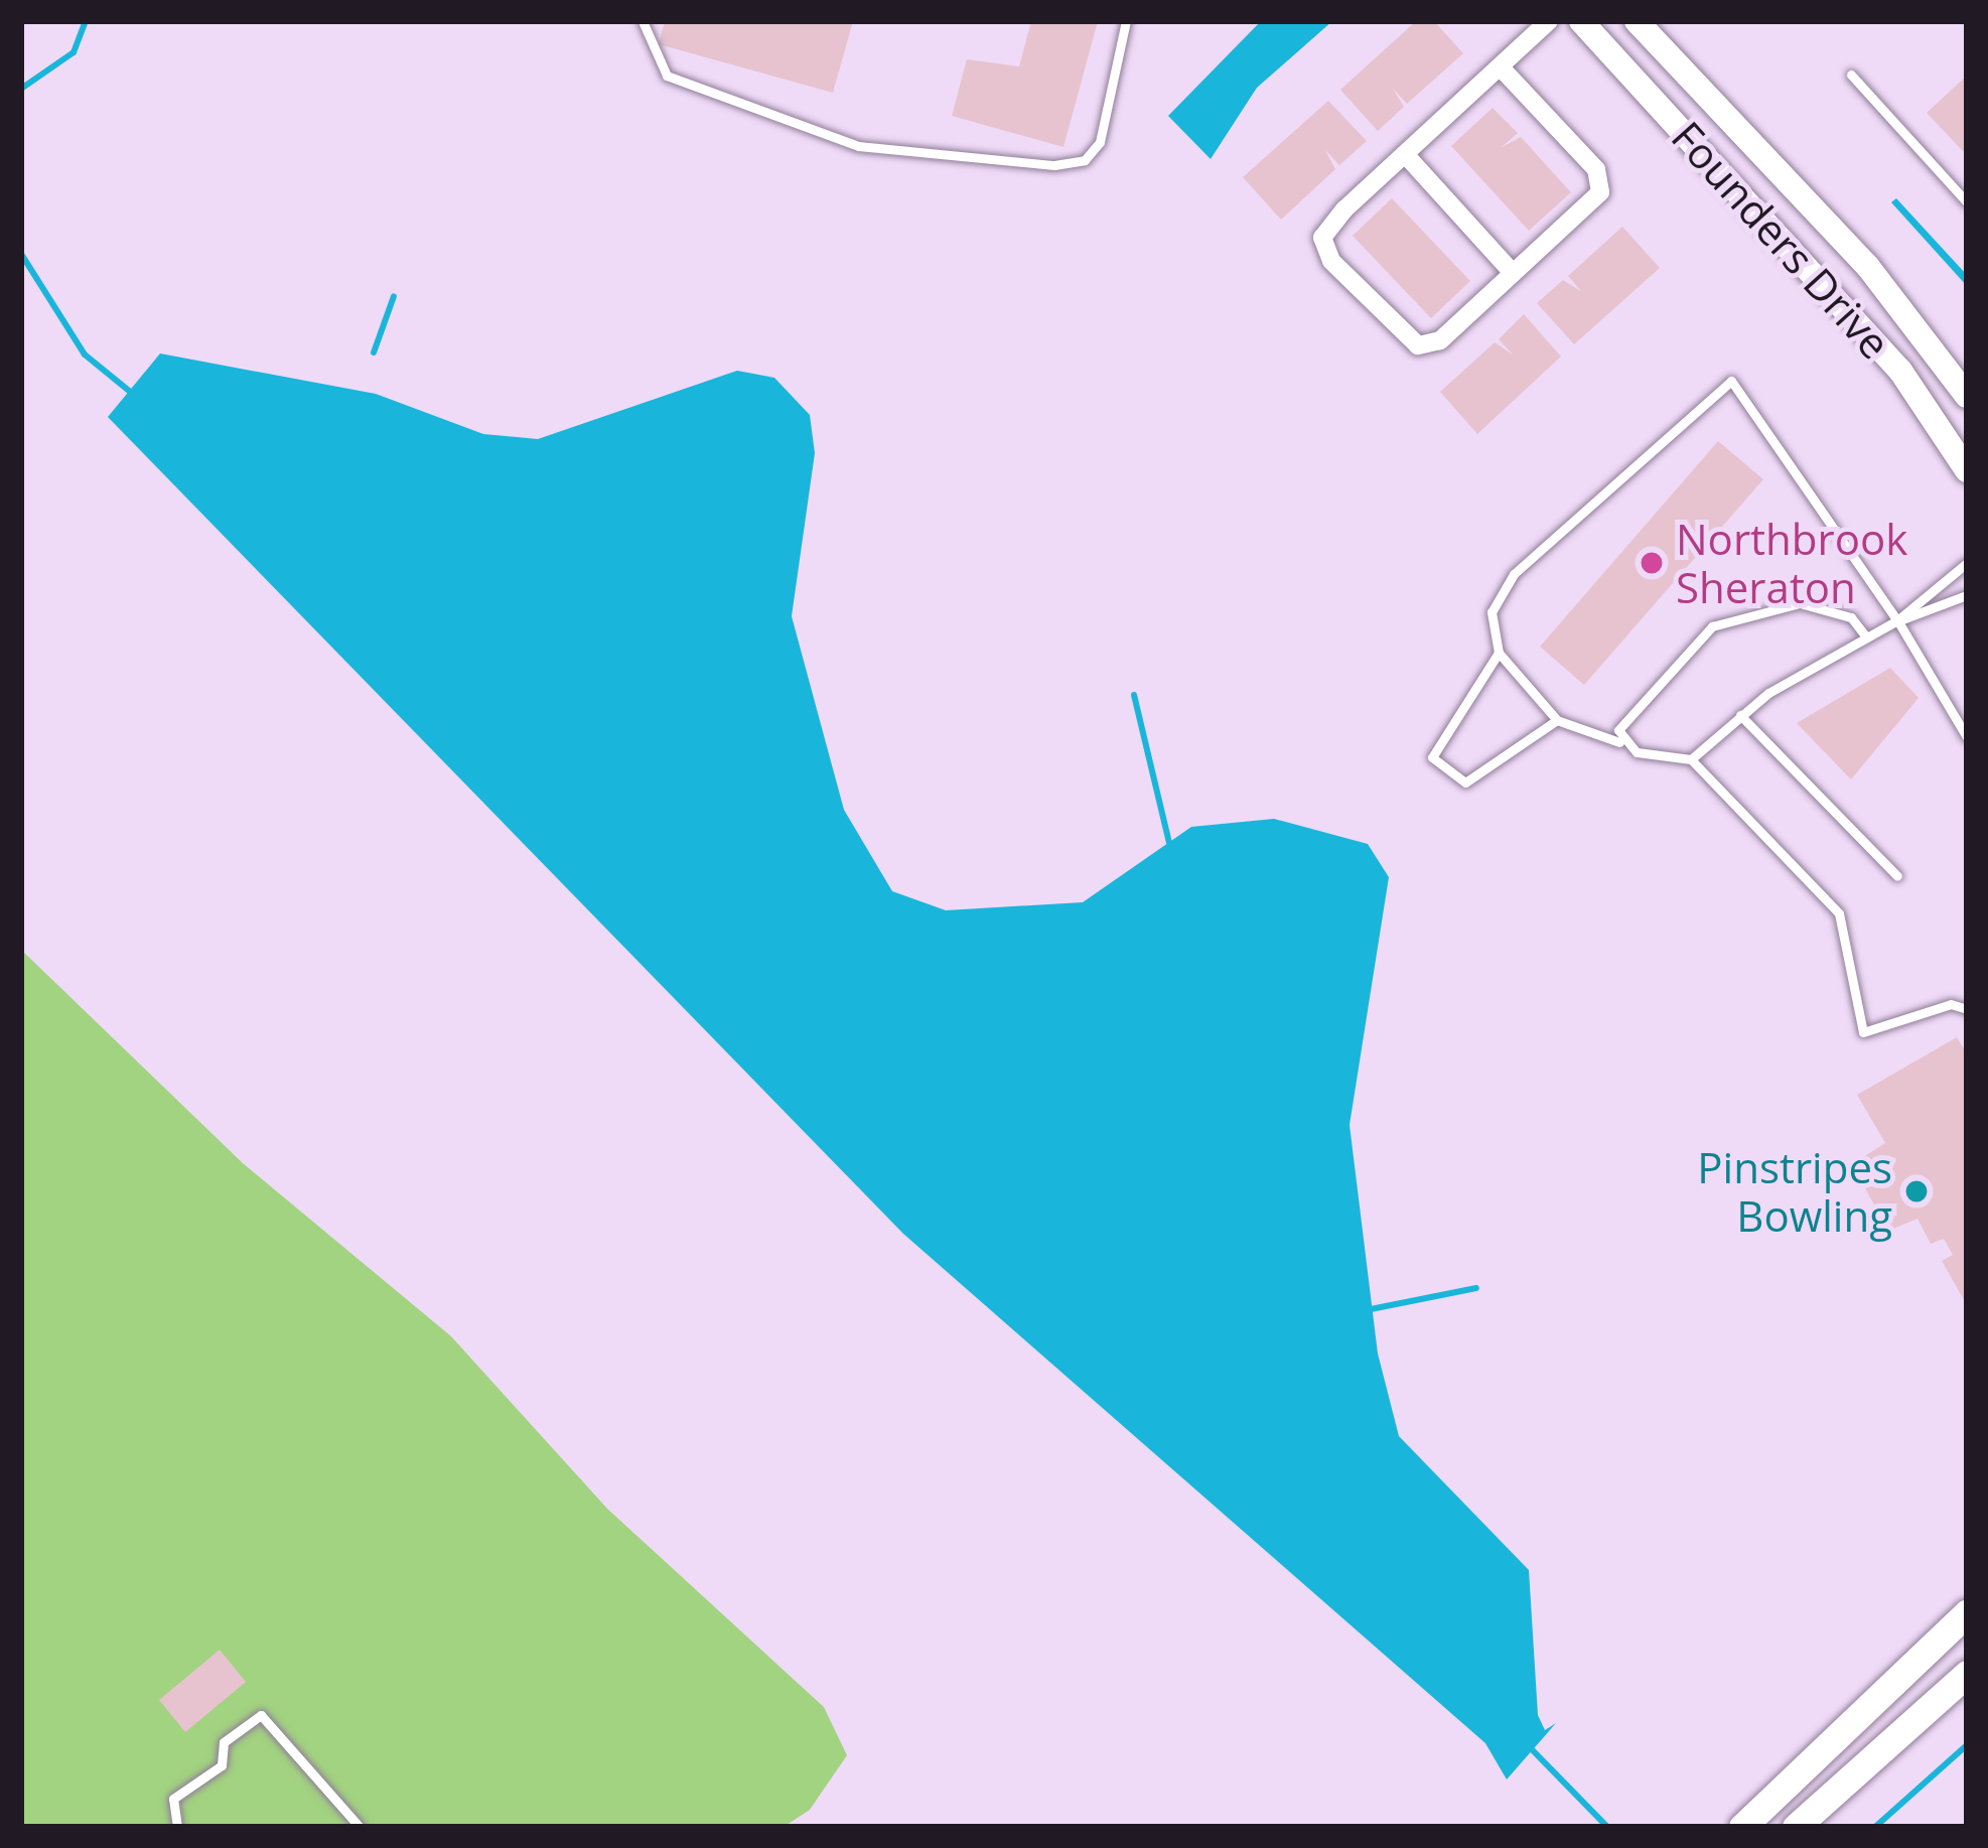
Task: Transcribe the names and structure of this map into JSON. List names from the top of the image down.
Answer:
{
  "streets": {
    "main road": ["Founders Drive"]
  },
  "places": ["Northbrook Sheraton", "Pinstripes Bowling"]
}
